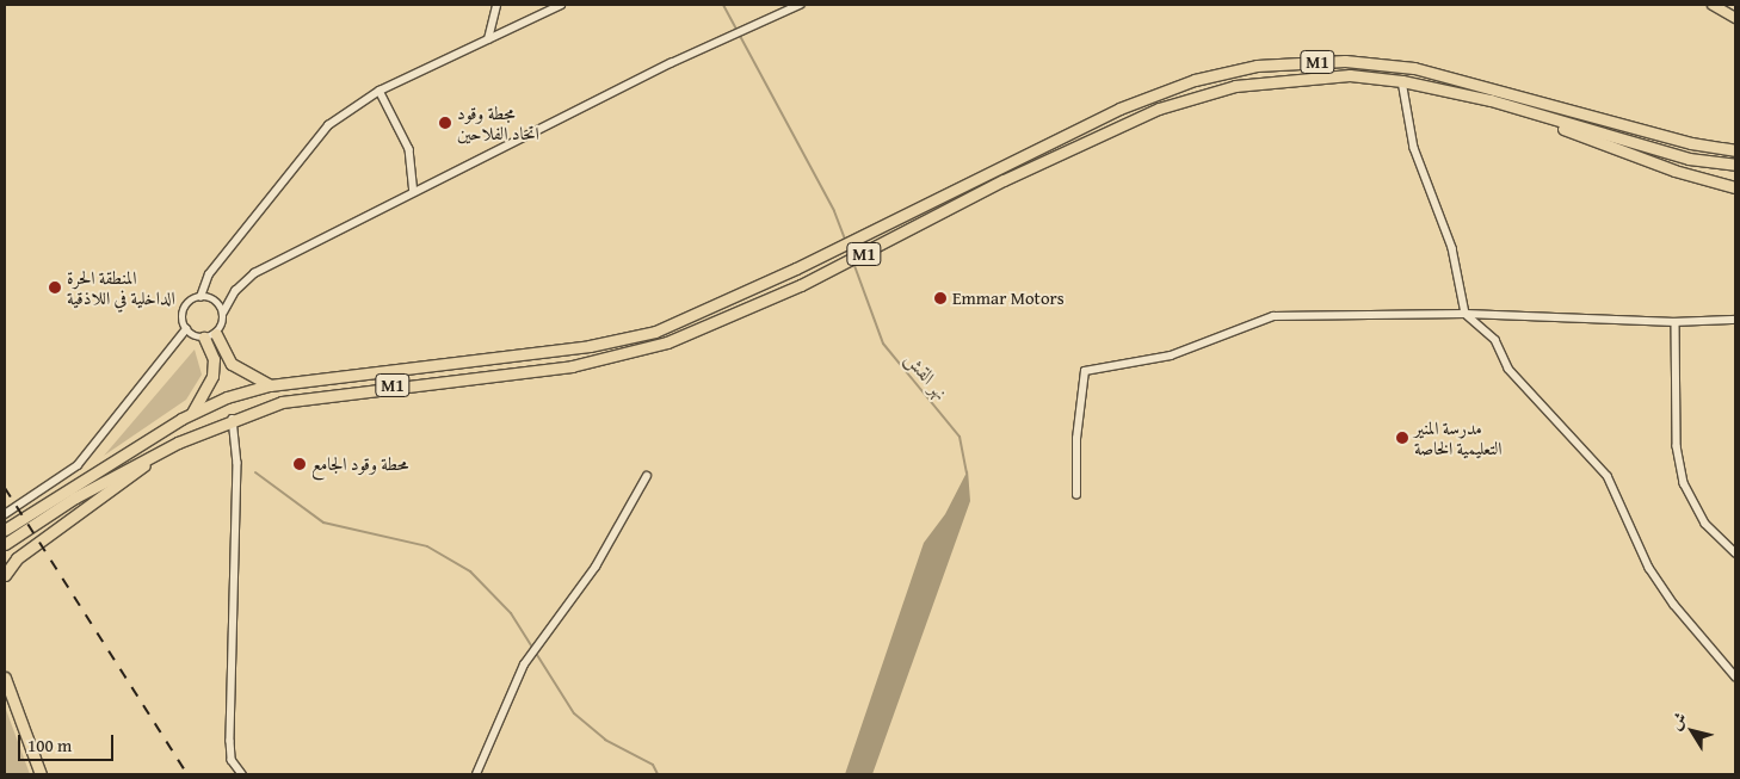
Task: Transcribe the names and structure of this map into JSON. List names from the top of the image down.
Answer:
{
  "streets": {
    "highway": ["M1"]
  },
  "water": ["نهر القش"],
  "places": [
    "مجطة وقود اتحاد الفلاحين",
    "المنطقة الحرة الداخلية في اللاذقية",
    "Emmar Motors",
    "مدرسة المنير التعليمية الخاصة",
    "محطة وقود الجامع"
  ],
  "scale_bar": "100 m",
  "north": "top left"
}
